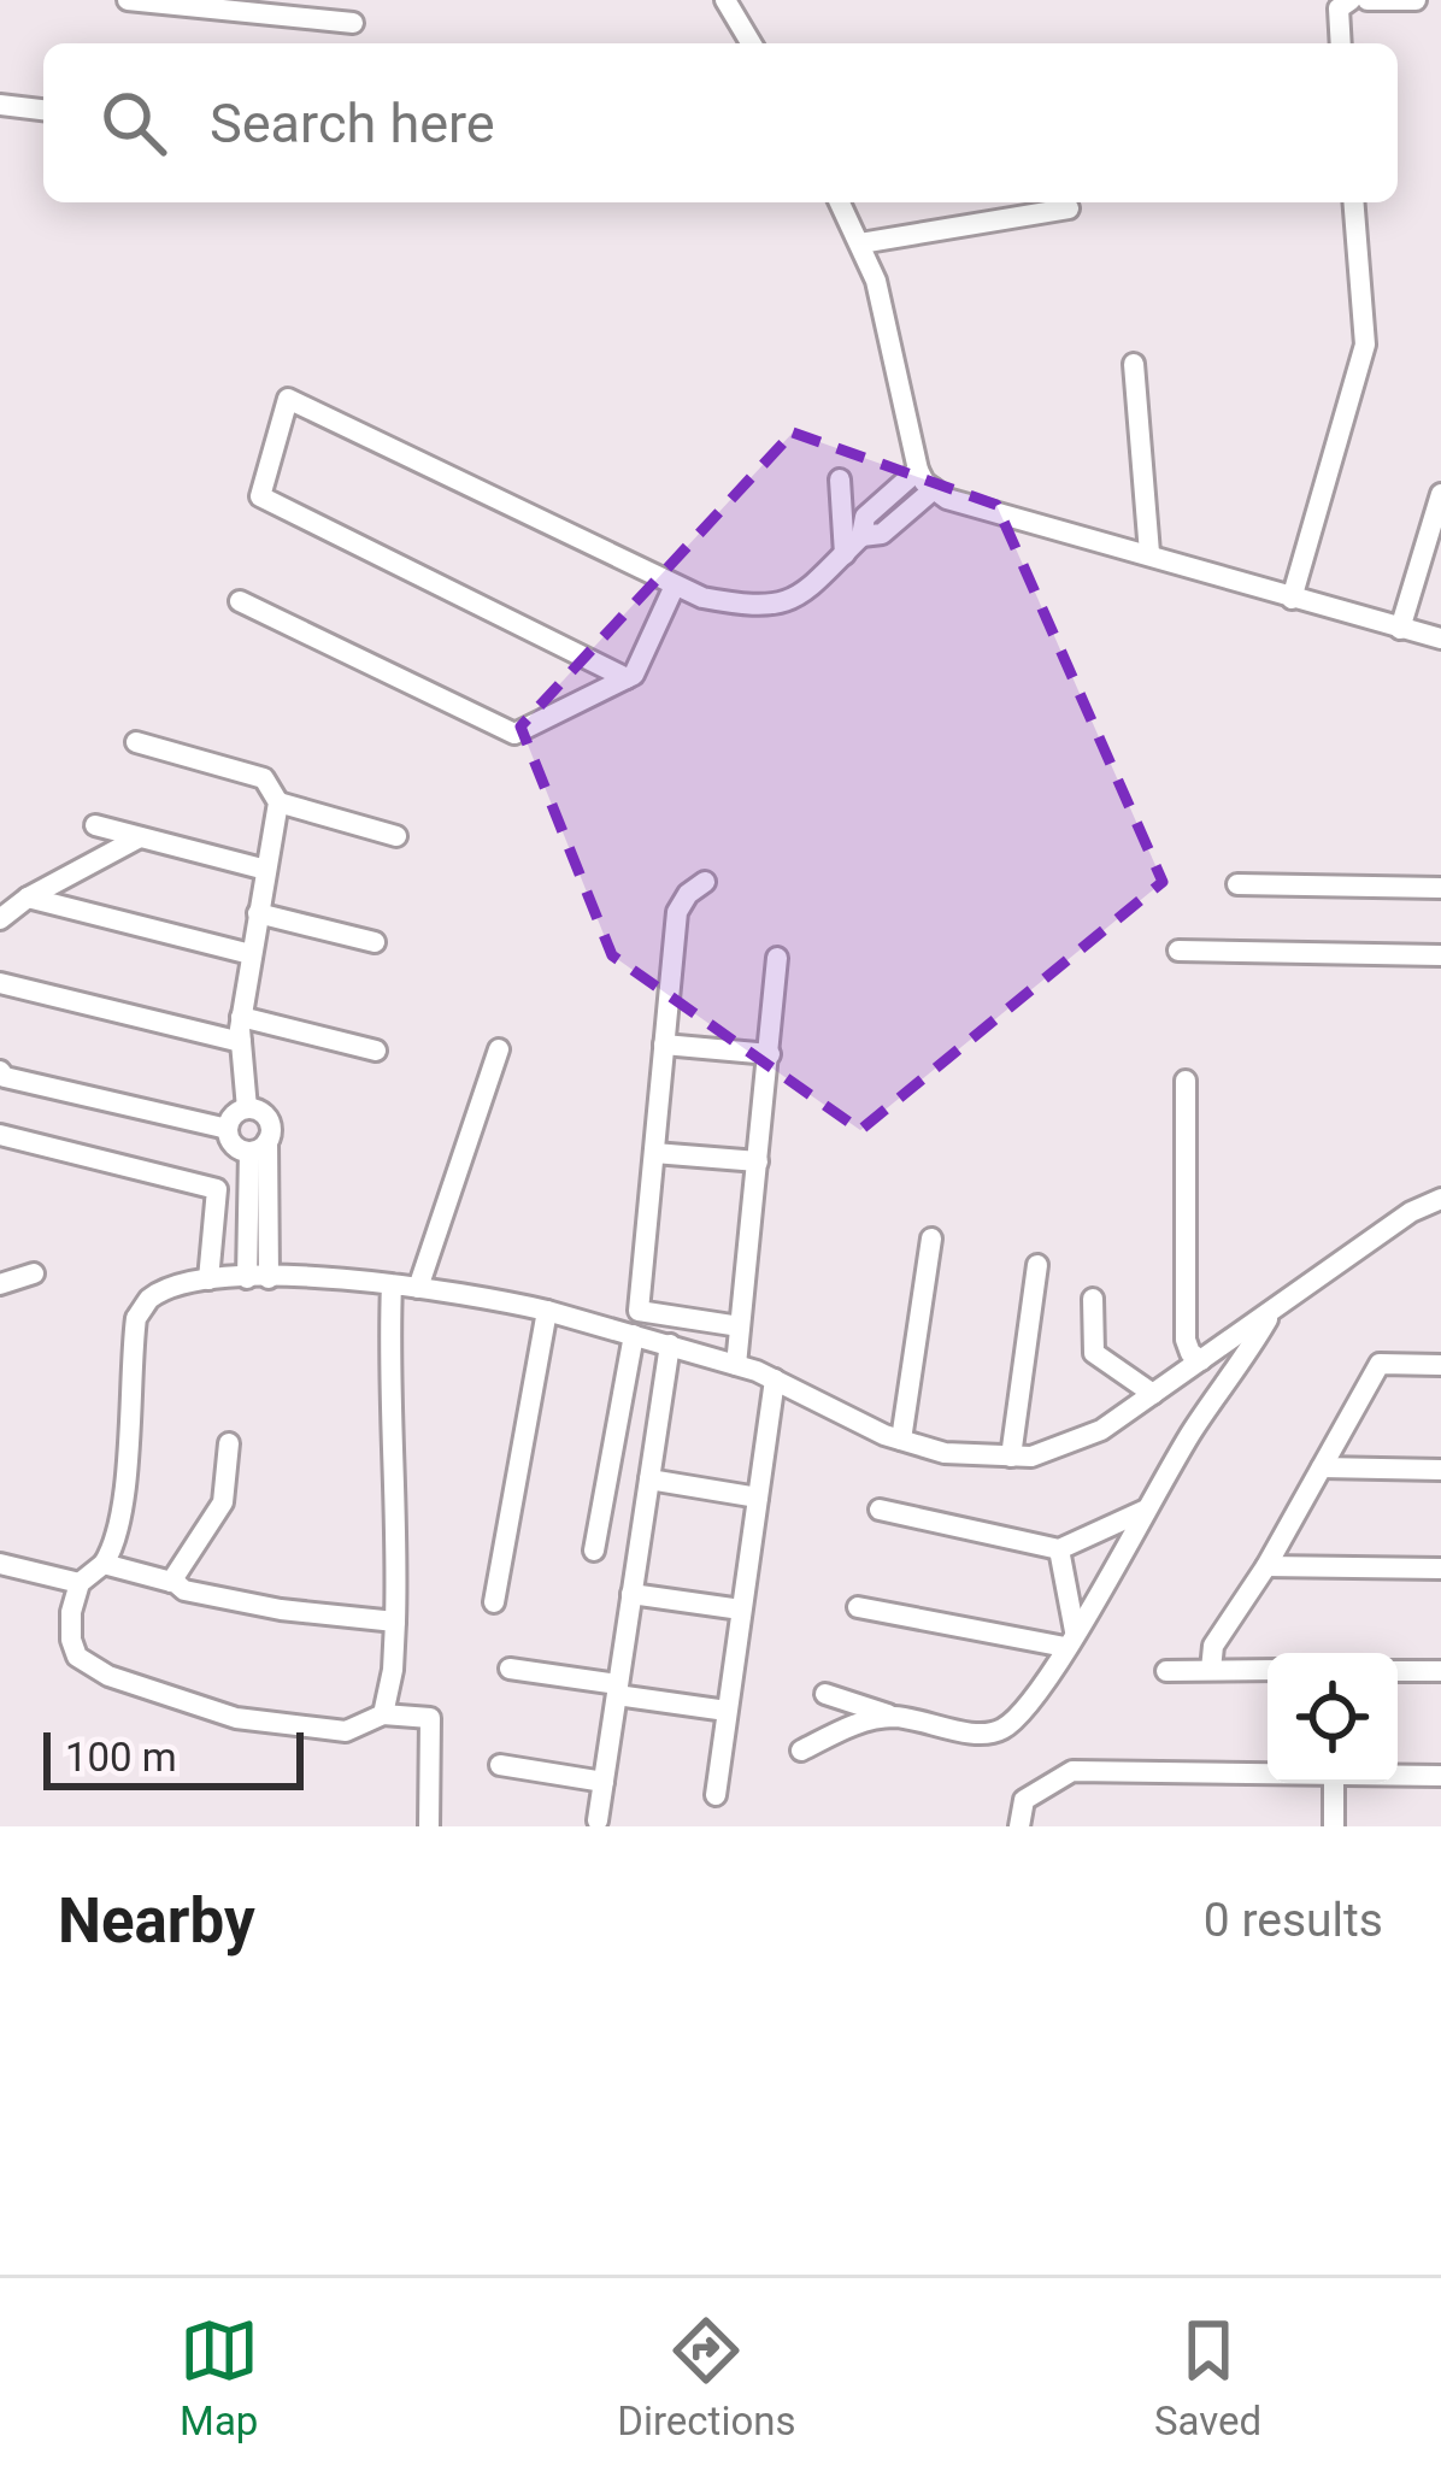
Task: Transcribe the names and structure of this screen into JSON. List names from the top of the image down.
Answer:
{
  "scale_bar": "100 m",
  "page": {
    "search": "Search here",
    "scale": "100 m",
    "heading": ["Nearby", "0 results"],
    "nav": ["Map", "Directions", "Saved"]
  }
}
